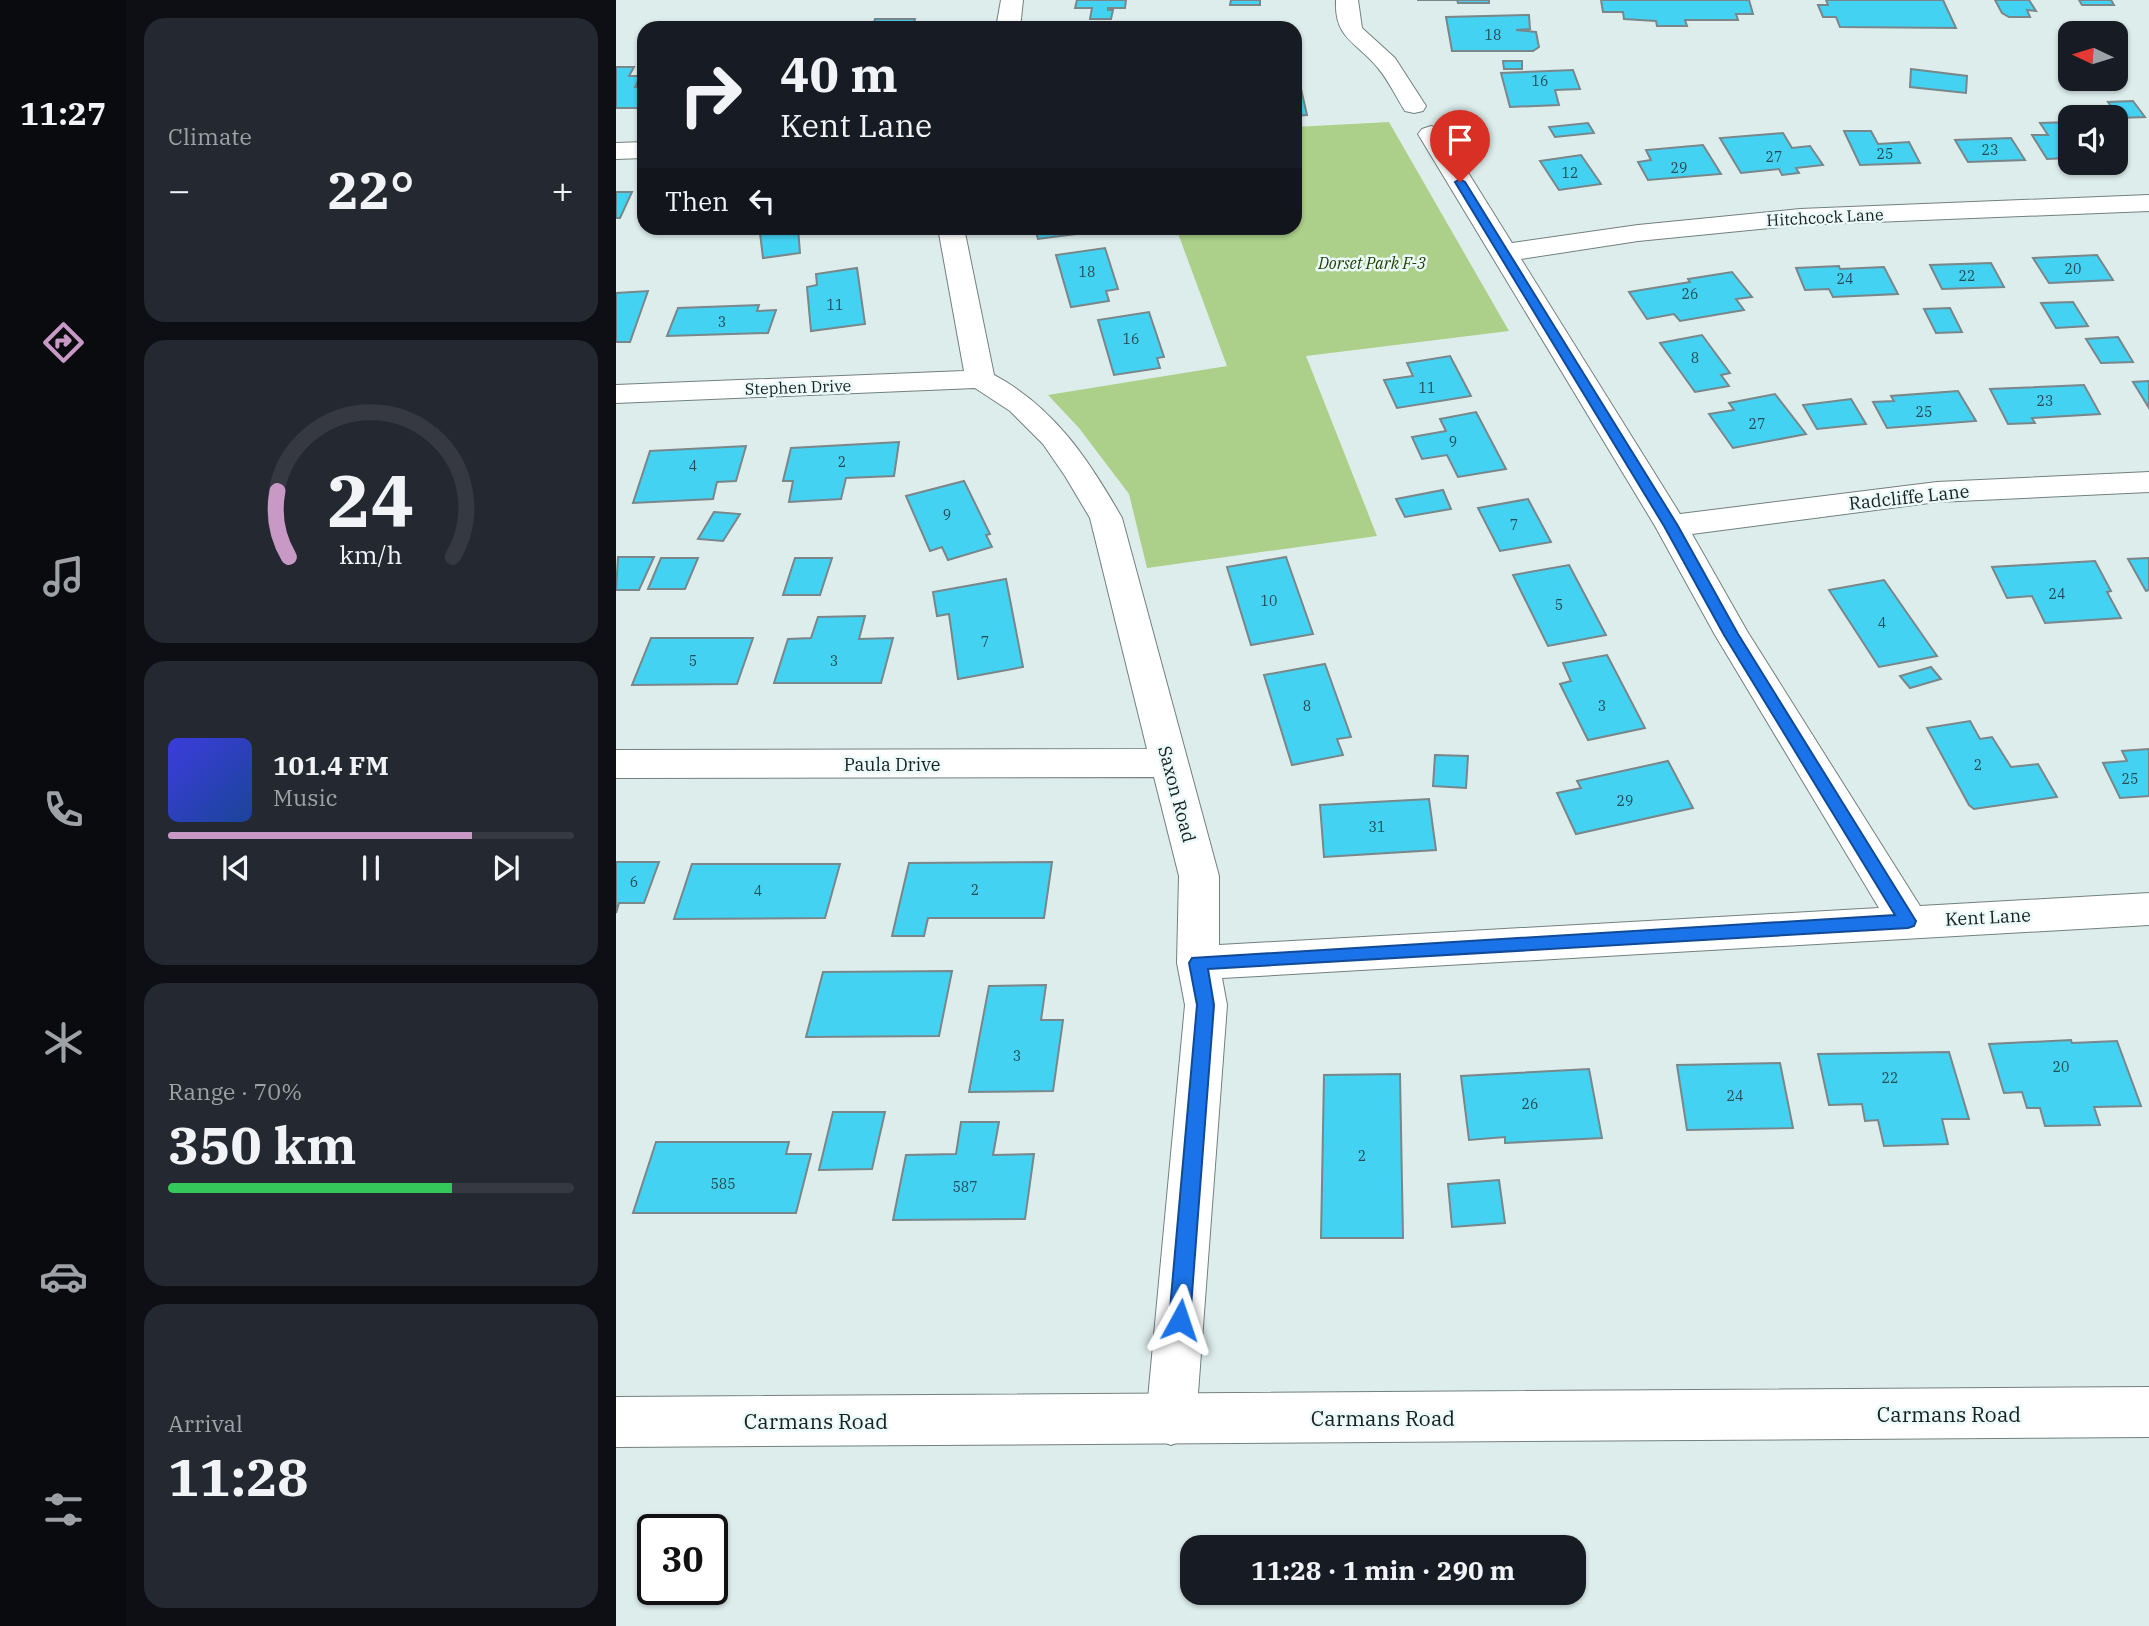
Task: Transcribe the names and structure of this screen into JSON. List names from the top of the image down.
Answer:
{
  "streets": {
    "street": [
      "Hitchcock Lane",
      "Stephen Drive",
      "Radcliffe Lane",
      "Paula Drive",
      "Saxon Road",
      "Kent Lane",
      "Carmans Road"
    ]
  },
  "crossings": [
    ["Stephen Drive", "Saxon Road"],
    ["Paula Drive", "Saxon Road"],
    ["Saxon Road", "Kent Lane"],
    ["Saxon Road", "Carmans Road"]
  ],
  "parks": ["Dorset Park F-3"],
  "house_numbers": [
    "18",
    "16",
    "23",
    "25",
    "27",
    "29",
    "12",
    "20",
    "18",
    "22",
    "24",
    "26",
    "11",
    "3",
    "16",
    "8",
    "11",
    "23",
    "25",
    "27",
    "9",
    "2",
    "4",
    "9",
    "7",
    "24",
    "10",
    "5",
    "4",
    "7",
    "5",
    "3",
    "8",
    "3",
    "2",
    "25",
    "29",
    "31",
    "6",
    "2",
    "4",
    "3",
    "20",
    "22",
    "24",
    "26",
    "2",
    "585",
    "587"
  ],
  "north": "left",
  "page": {
    "tabs": "11:27",
    "tile": [
      "Climate",
      ["Range · 70%", "350 km"],
      ["Arrival", "11:28"]
    ],
    "turn": ["40 m", "Kent Lane"],
    "heat": ["−", "22°", "+"],
    "then": "Then",
    "song": ["101.4 FM", "Music"],
    "limit": "30",
    "trip": "11:28 · 1 min · 290 m",
    "gauge": ["24", "km/h"]
  }
}
